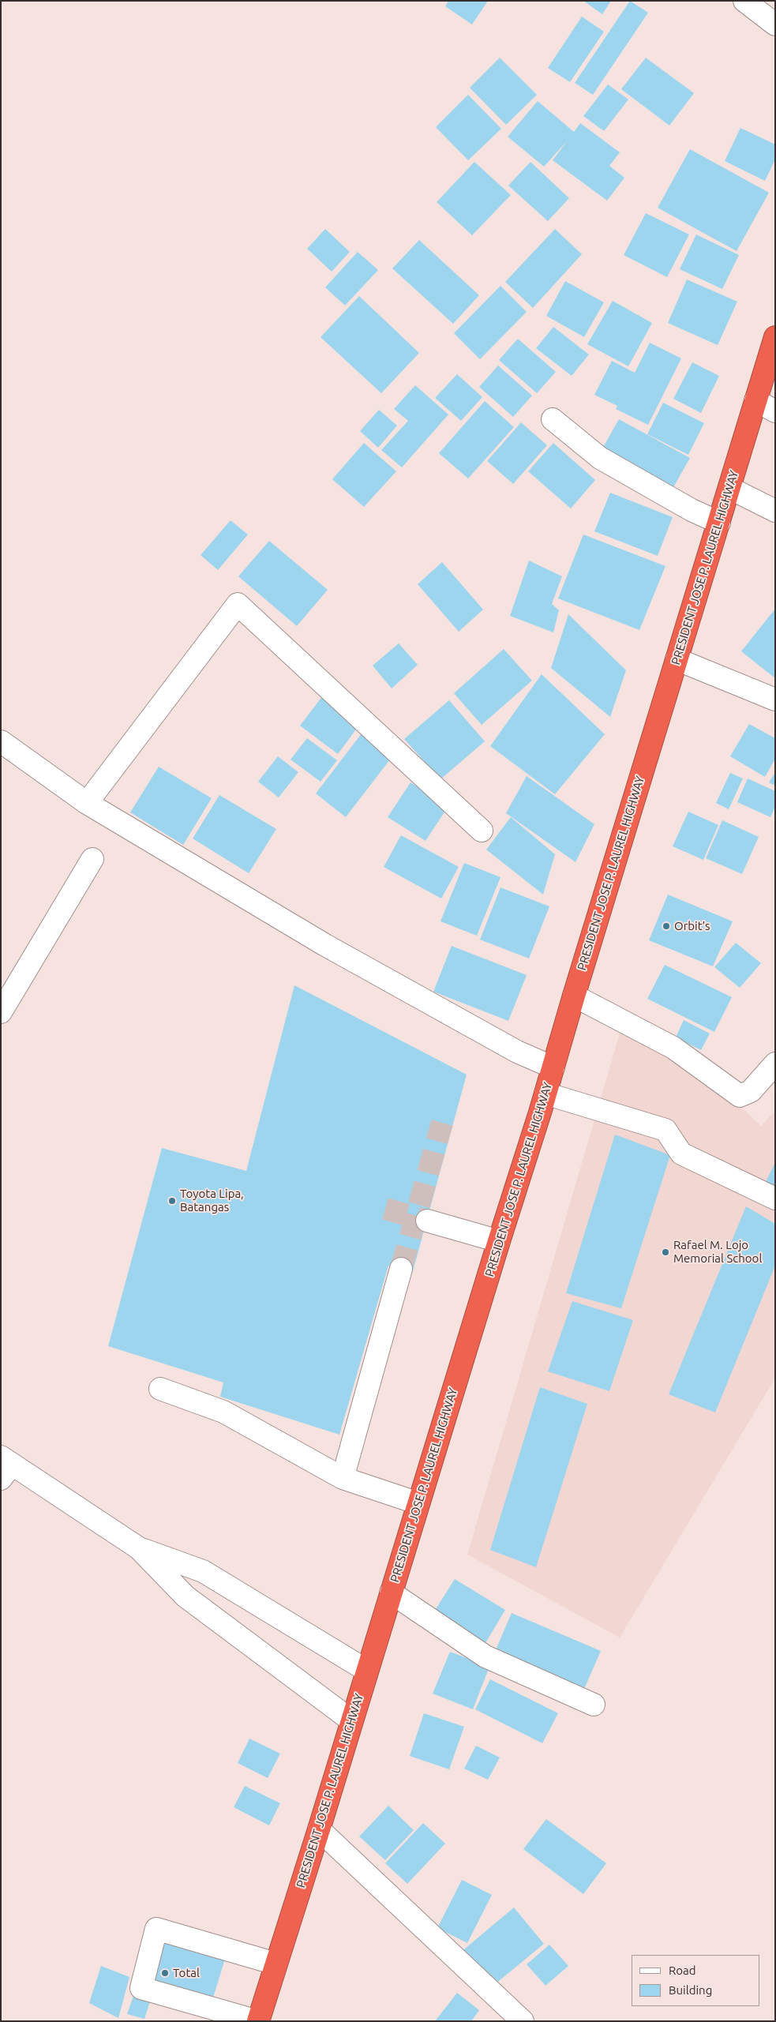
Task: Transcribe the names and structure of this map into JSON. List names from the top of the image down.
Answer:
{
  "streets": {
    "highway": ["PRESIDENT JOSE P. LAUREL HIGHWAY"]
  },
  "places": [
    "Orbit’s",
    "Toyota Lipa, Batangas",
    "Rafael M. Lojo Memorial School",
    "Total"
  ],
  "legend": ["Road", "Building"]
}
